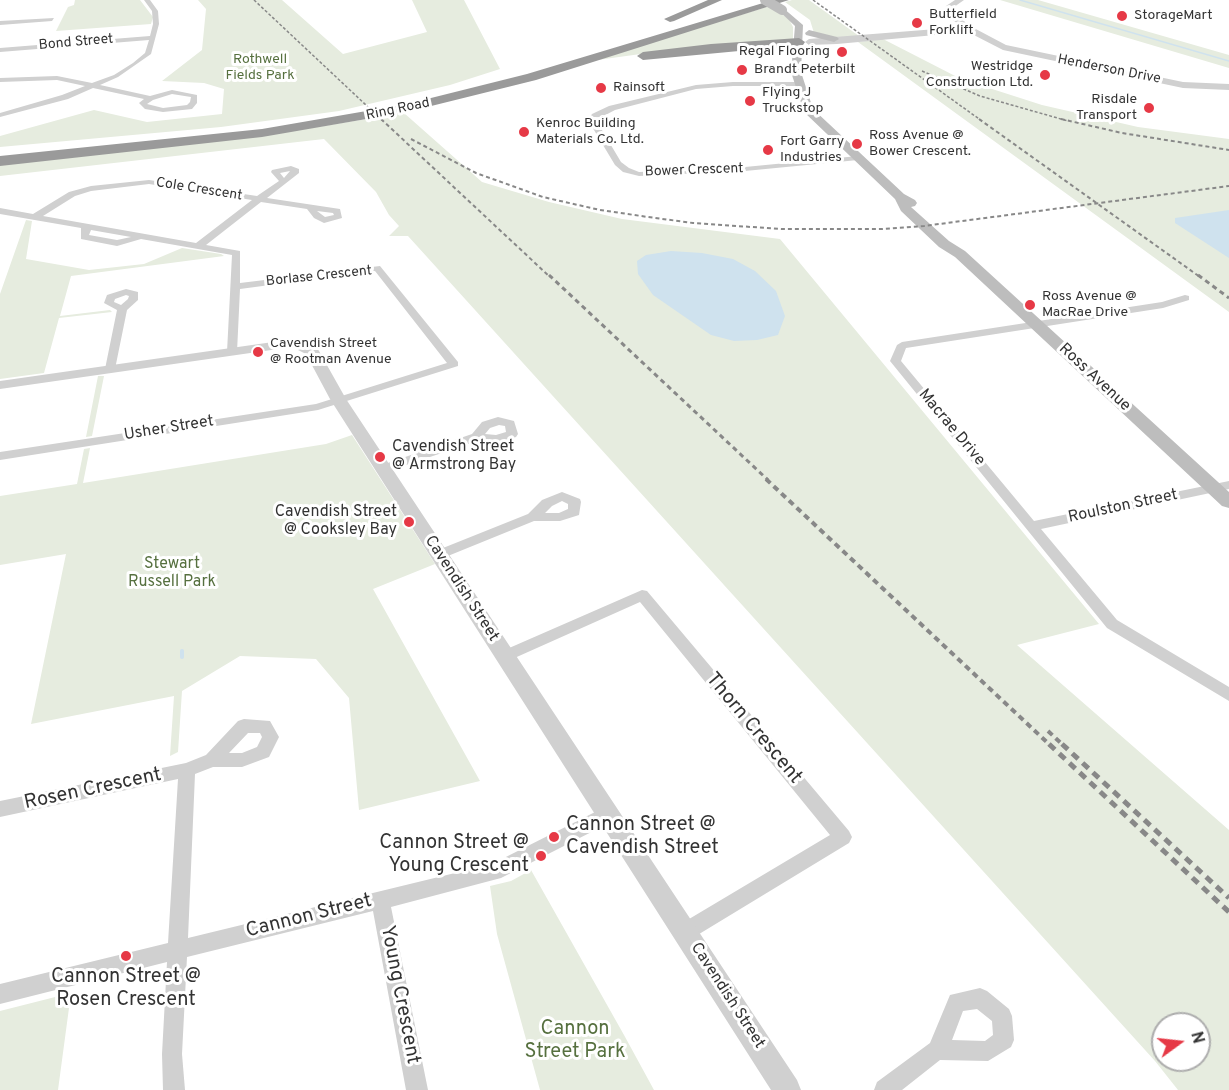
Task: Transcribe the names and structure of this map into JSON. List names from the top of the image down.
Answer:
{
  "streets": {
    "highway": ["Ring Road"],
    "main road": ["Ross Avenue"],
    "street": [
      "Bond Street",
      "Henderson Drive",
      "Bower Crescent",
      "Cole Crescent",
      "Borlase Crescent",
      "Macrae Drive",
      "Usher Street",
      "Roulston Street",
      "Cavendish Street",
      "Thorn Crescent",
      "Rosen Crescent",
      "Cannon Street",
      "Young Crescent"
    ]
  },
  "crossings": [
    ["Ring Road", "Ross Avenue"],
    ["Bower Crescent", "Ross Avenue"],
    ["Borlase Crescent", "Usher Street"],
    ["Borlase Crescent", "Cavendish Street"],
    ["Ross Avenue", "Macrae Drive"],
    ["Ross Avenue", "Roulston Street"],
    ["Macrae Drive", "Roulston Street"],
    ["Usher Street", "Cavendish Street"],
    ["Cavendish Street", "Thorn Crescent"],
    ["Cavendish Street", "Cannon Street"],
    ["Rosen Crescent", "Cannon Street"],
    ["Cannon Street", "Young Crescent"]
  ],
  "parks": ["Rothwell Fields Park", "Stewart Russell Park", "Cannon Street Park"],
  "places": [
    "StorageMart",
    "Butterfield Forklift",
    "Regal Flooring",
    "Brandt Peterbilt",
    "Westridge Construction Ltd.",
    "Rainsoft",
    "Flying J Truckstop",
    "Risdale Transport",
    "Kenroc Building Materials Co. Ltd.",
    "Ross Avenue @ Bower Crescent.",
    "Fort Garry Industries",
    "Ross Avenue @ MacRae Drive",
    "Cavendish Street @ Rootman Avenue",
    "Cavendish Street @ Armstrong Bay",
    "Cavendish Street @ Cooksley Bay",
    "Cannon Street @ Cavendish Street",
    "Cannon Street @ Young Crescent",
    "Cannon Street @ Rosen Crescent"
  ],
  "north": "right"
}
